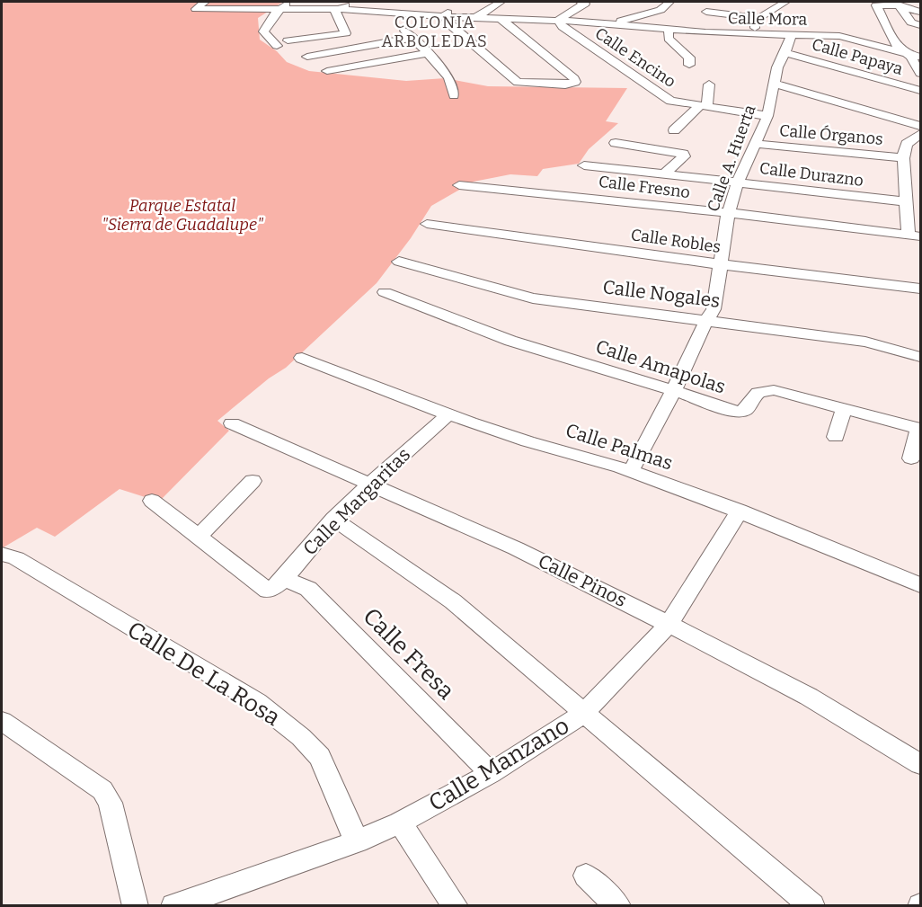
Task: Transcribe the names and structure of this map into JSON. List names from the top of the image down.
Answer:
{
  "streets": {
    "street": [
      "Calle Mora",
      "Calle Papaya",
      "Calle Encino",
      "Calle Órganos",
      "Calle A. Huerta",
      "Calle Durazno",
      "Calle Fresno",
      "Calle Robles",
      "Calle Nogales",
      "Calle Amapolas",
      "Calle Palmas",
      "Calle Margaritas",
      "Calle Pinos",
      "Calle Fresa",
      "Calle De La Rosa",
      "Calle Manzano"
    ]
  },
  "crossings": [
    ["Calle Mora", "Calle Encino"],
    ["Calle Mora", "Calle A. Huerta"],
    ["Calle Papaya", "Calle A. Huerta"],
    ["Calle Encino", "Calle A. Huerta"],
    ["Calle Órganos", "Calle A. Huerta"],
    ["Calle A. Huerta", "Calle Durazno"],
    ["Calle A. Huerta", "Calle Fresno"],
    ["Calle A. Huerta", "Calle Robles"],
    ["Calle A. Huerta", "Calle Nogales"],
    ["Calle A. Huerta", "Calle Amapolas"],
    ["Calle A. Huerta", "Calle Palmas"],
    ["Calle Palmas", "Calle Margaritas"],
    ["Calle Palmas", "Calle Manzano"],
    ["Calle Margaritas", "Calle Pinos"],
    ["Calle Margaritas", "Calle Fresa"],
    ["Calle Pinos", "Calle Manzano"],
    ["Calle Fresa", "Calle Manzano"],
    ["Calle De La Rosa", "Calle Manzano"]
  ],
  "districts": ["COLONIA ARBOLEDAS"],
  "parks": ["Parque Estatal \"Sierra de Guadalupe\""]
}
